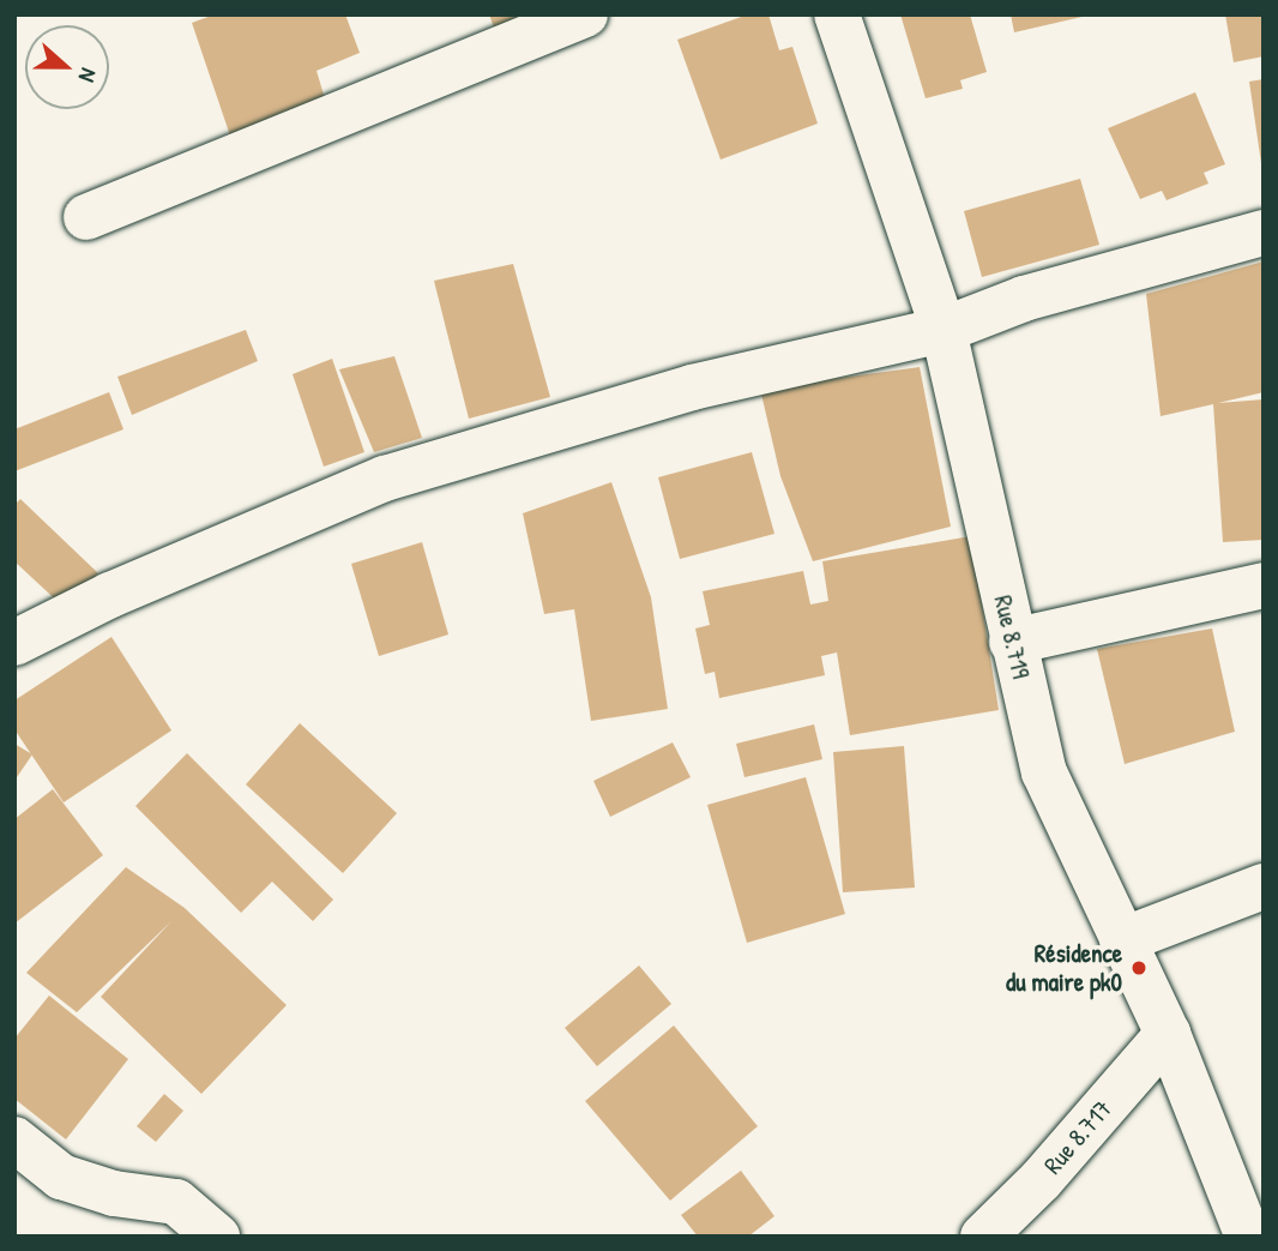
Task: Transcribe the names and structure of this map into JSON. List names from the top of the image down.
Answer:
{
  "streets": {
    "street": ["Rue 8.719", "Rue 8.717"]
  },
  "crossings": [
    ["Rue 8.719", "Rue 8.717"]
  ],
  "places": ["Résidence du maire pk0"],
  "north": "right"
}
